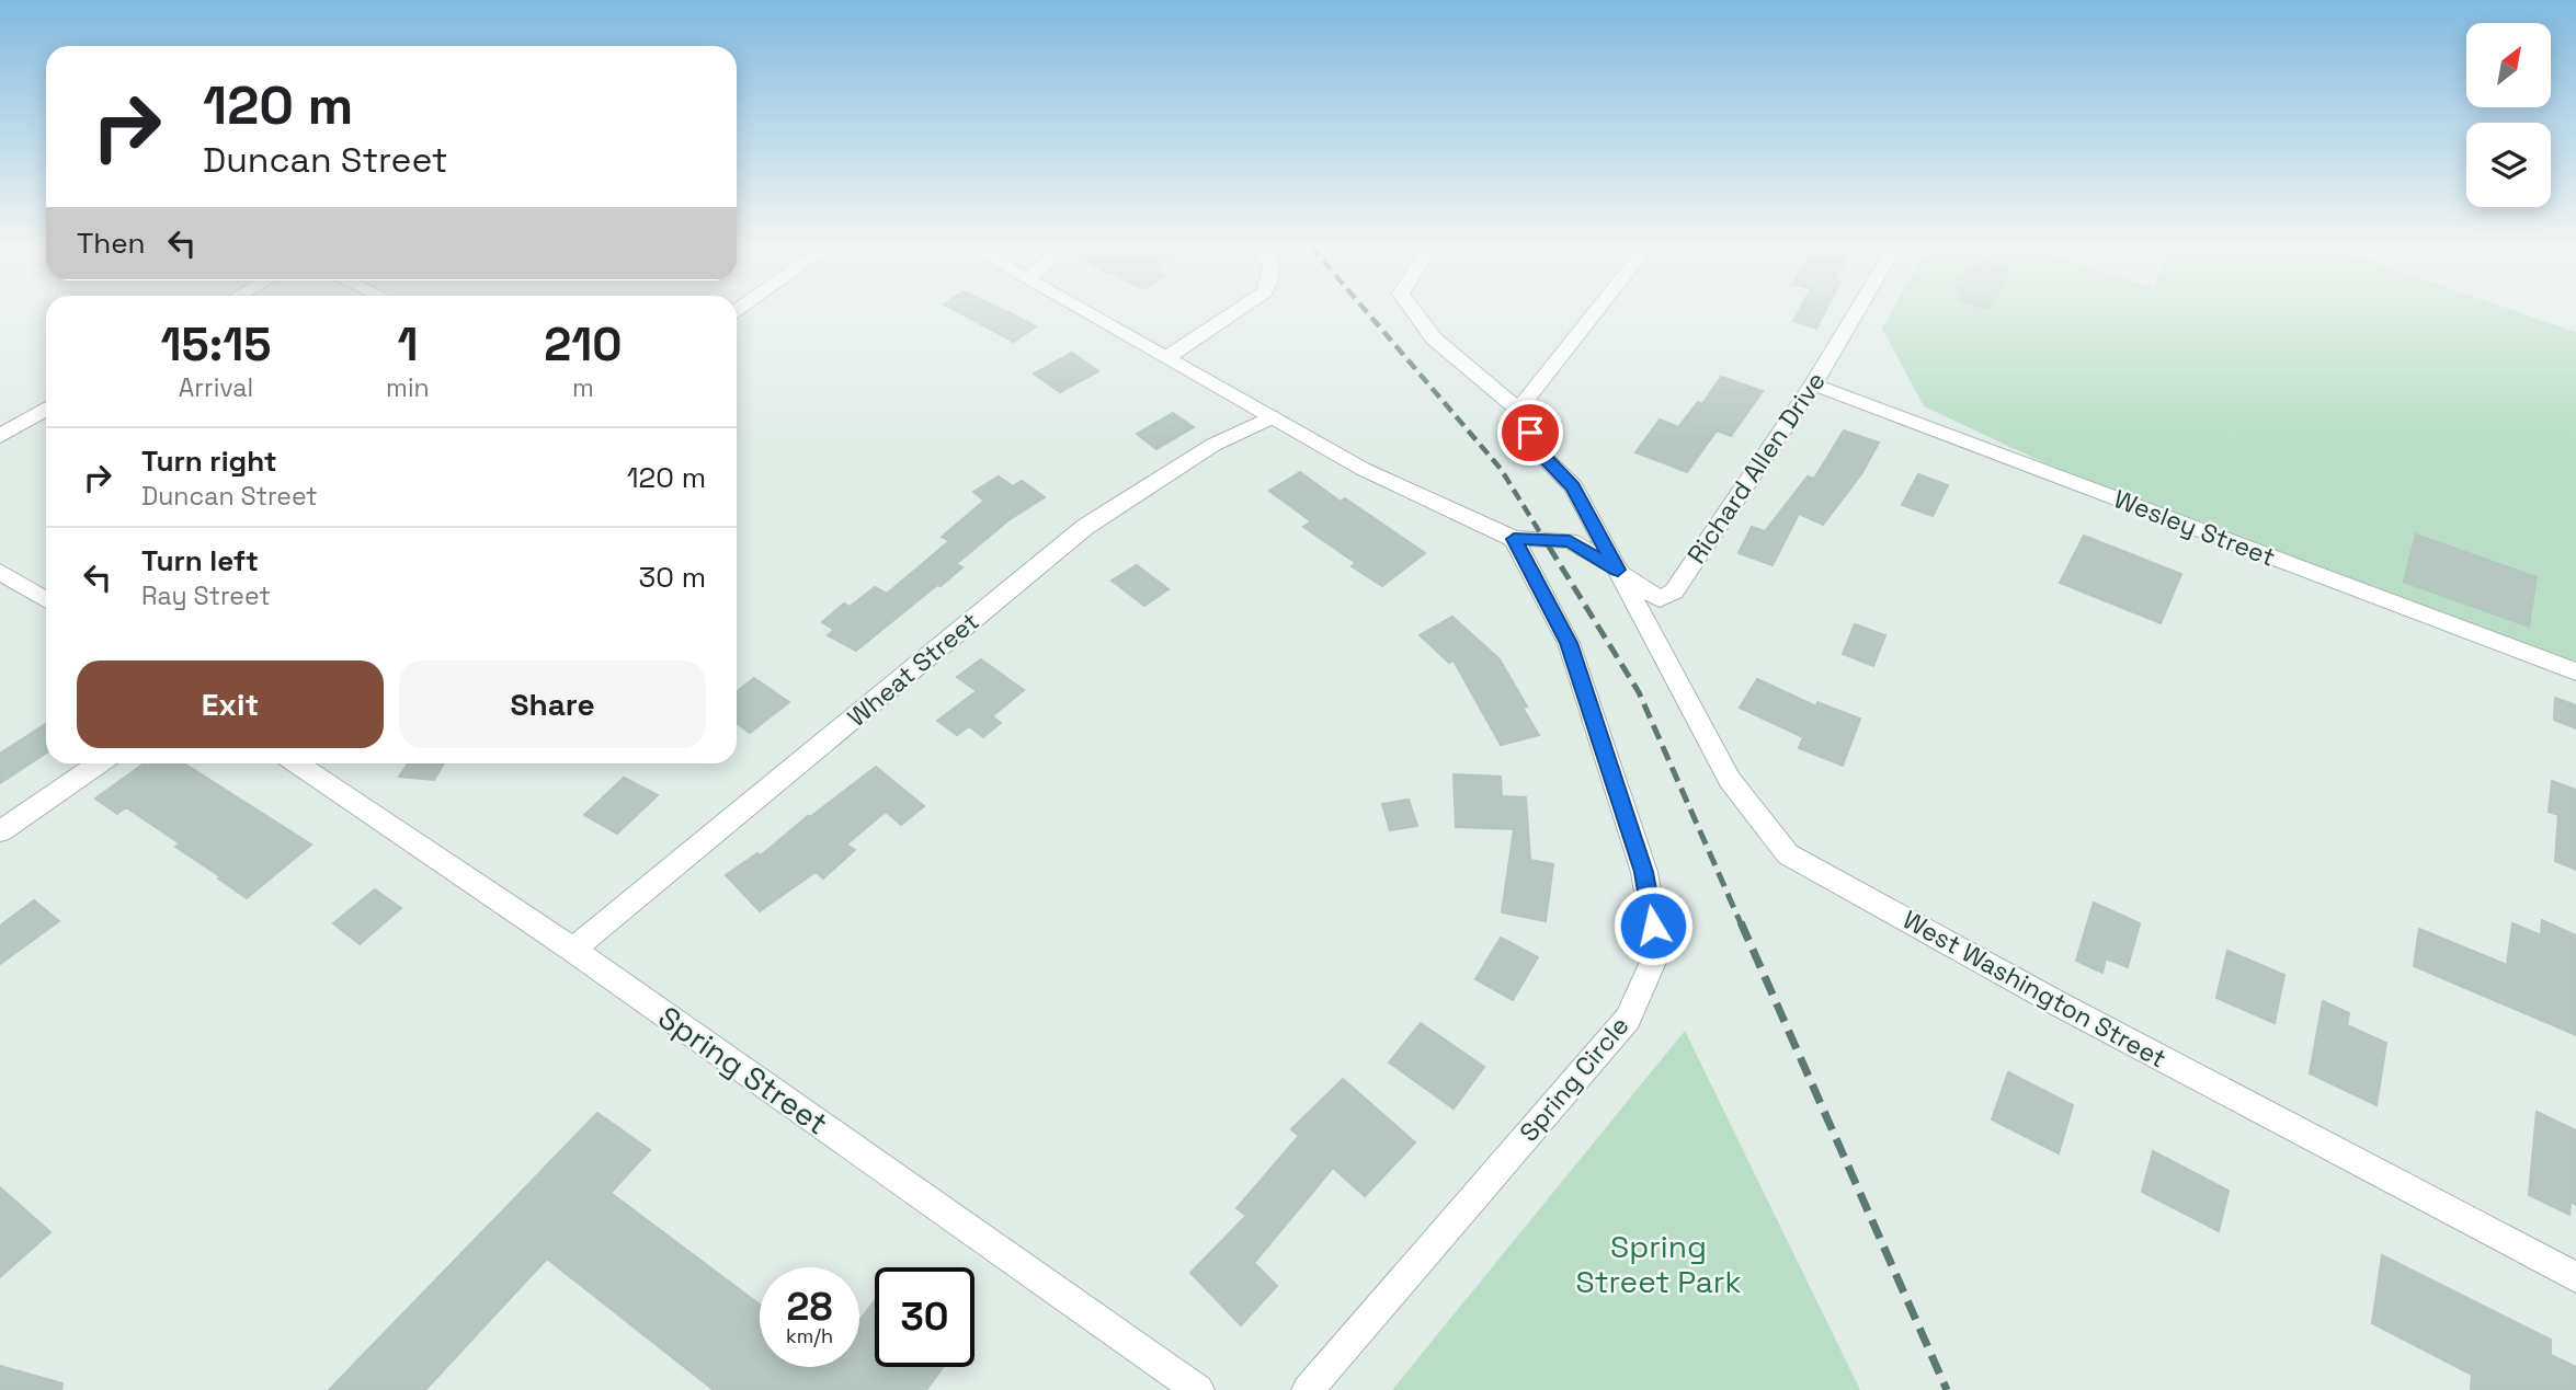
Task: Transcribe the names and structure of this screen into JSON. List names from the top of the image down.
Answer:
{
  "streets": {
    "street": [
      "Richard Allen Drive",
      "Wesley Street",
      "Wheat Street",
      "West Washington Street",
      "Spring Street",
      "Spring Circle"
    ]
  },
  "crossings": [
    ["Richard Allen Drive", "Wesley Street"],
    ["Richard Allen Drive", "West Washington Street"],
    ["Wheat Street", "Spring Street"]
  ],
  "parks": ["Spring Street Park"],
  "north": "top right",
  "page": {
    "turn": ["120 m", "Duncan Street"],
    "then": "Then",
    "eta": [
      "15:15",
      "Arrival",
      "1",
      "min",
      "210",
      "m"
    ],
    "list": [
      {
        "name": "Turn right",
        "note": "Duncan Street",
        "value": "120 m"
      },
      {
        "name": "Turn left",
        "note": "Ray Street",
        "value": "30 m"
      }
    ],
    "buttons": ["Exit", "Share"],
    "speed": "28 km/h",
    "limit": "30"
  }
}
